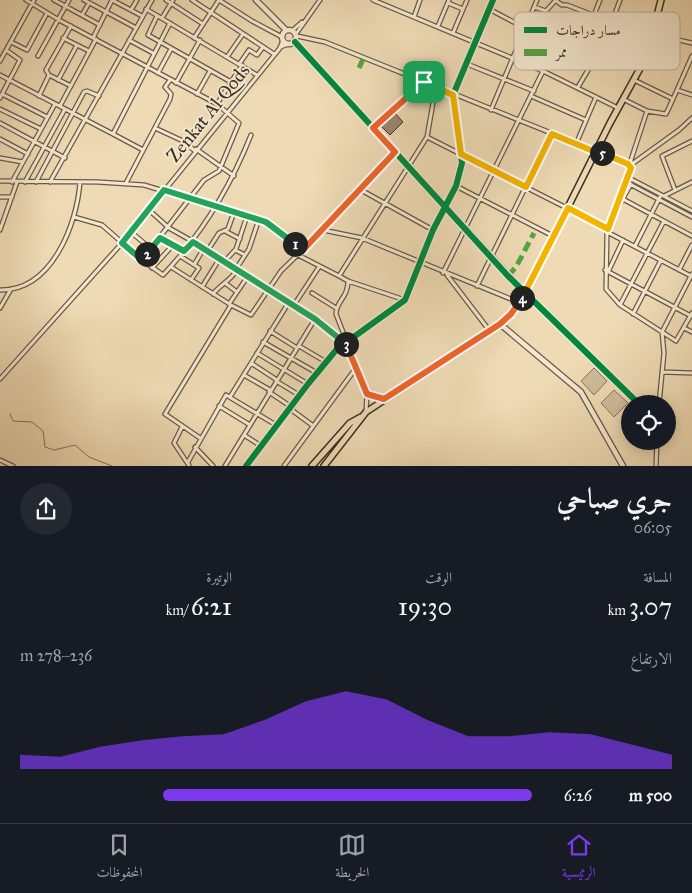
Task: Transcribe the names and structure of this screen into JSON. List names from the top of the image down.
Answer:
{
  "streets": {
    "street": ["Zenkat Al Qods"]
  },
  "legend": ["مسار دراجات", "ممر"],
  "page": {
    "pins": [
      "5",
      "1",
      "2",
      "4",
      "3"
    ],
    "heading": ["جري صباحي", "06:05"],
    "stats": [
      ["المسافة", "3.07 km"],
      ["الوقت", "19:30"],
      ["الوتيرة", "6:21 /km"]
    ],
    "chart": ["الارتفاع", "236–278 m"],
    "list": [
      {
        "name": "500 m",
        "note": "6:26"
      }
    ],
    "tabs": ["الرئيسية", "الخريطة", "المحفوظات"]
  }
}
